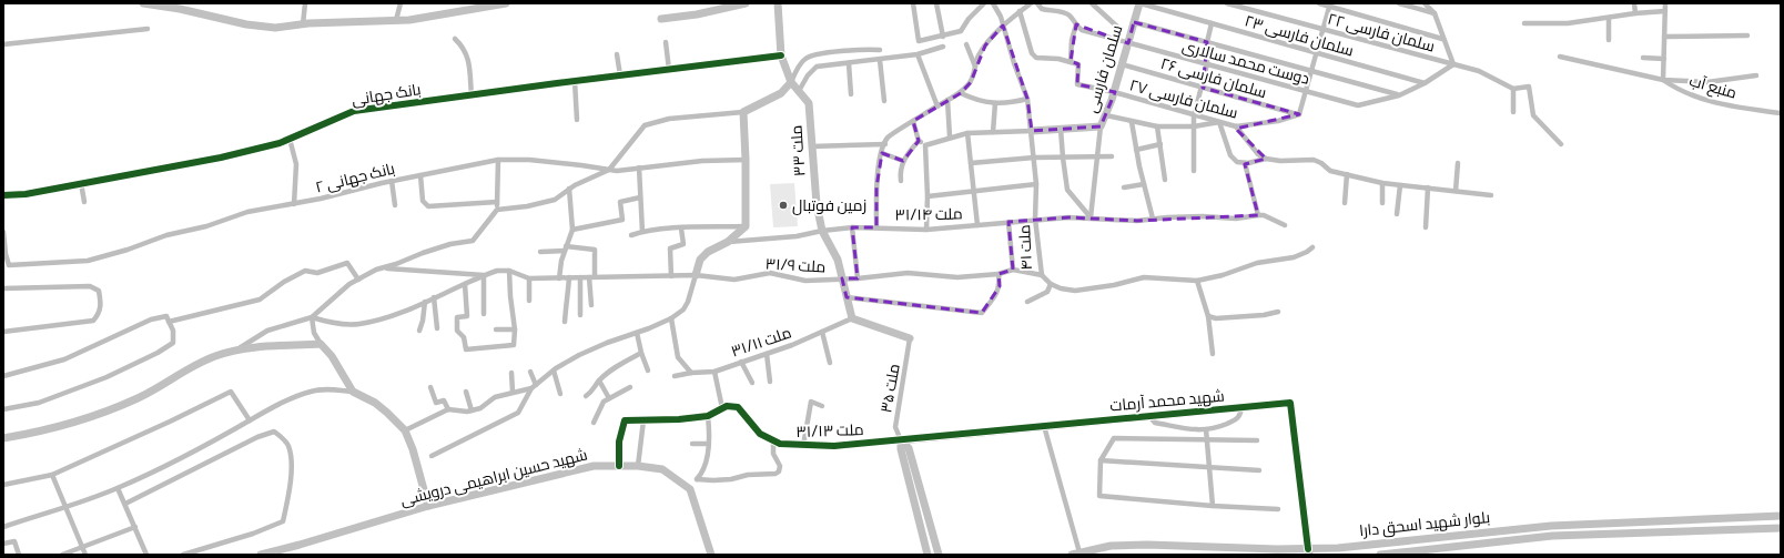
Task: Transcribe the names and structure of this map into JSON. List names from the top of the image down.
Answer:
{
  "streets": {
    "street": [
      "سلمان فارسی ۲۲",
      "سلمان فارسی ۲۳",
      "دوست محمد سالاری",
      "سلمان فارسی",
      "سلمان فارسی ۲۶",
      "منبع آب",
      "بانک جهانی",
      "سلمان فارسی ۲۷",
      "ملت ۳۳",
      "بانک جهانی ۲",
      "ملت ۳۱/۱۴",
      "ملت ۴۱",
      "ملت ۳۱/۹",
      "ملت ۳۱/۱۱",
      "ملت ۳۵",
      "شهید محمد آرمات",
      "ملت ۳۱/۱۳",
      "شهید حسین ابراهیمی درویشی",
      "بلوار شهید اسحق دارا"
    ]
  },
  "crossings": [
    ["سلمان فارسی ۲۳", "سلمان فارسی"],
    ["دوست محمد سالاری", "سلمان فارسی"],
    ["سلمان فارسی", "سلمان فارسی ۲۶"],
    ["سلمان فارسی", "سلمان فارسی ۲۷"],
    ["سلمان فارسی", "ملت ۴۱"],
    ["سلمان فارسی ۲۶", "سلمان فارسی ۲۷"],
    ["بانک جهانی", "ملت ۳۳"],
    ["ملت ۳۳", "ملت ۳۱/۱۴"],
    ["ملت ۳۳", "ملت ۴۱"],
    ["ملت ۳۳", "ملت ۳۱/۹"],
    ["ملت ۳۳", "ملت ۳۱/۱۱"],
    ["ملت ۳۱/۱۴", "ملت ۴۱"],
    ["ملت ۴۱", "ملت ۳۱/۹"],
    ["ملت ۳۵", "شهید محمد آرمات"],
    ["ملت ۳۵", "ملت ۳۱/۱۳"],
    ["شهید محمد آرمات", "ملت ۳۱/۱۳"],
    ["شهید محمد آرمات", "بلوار شهید اسحق دارا"]
  ],
  "places": ["زمین فوتبال"]
}
